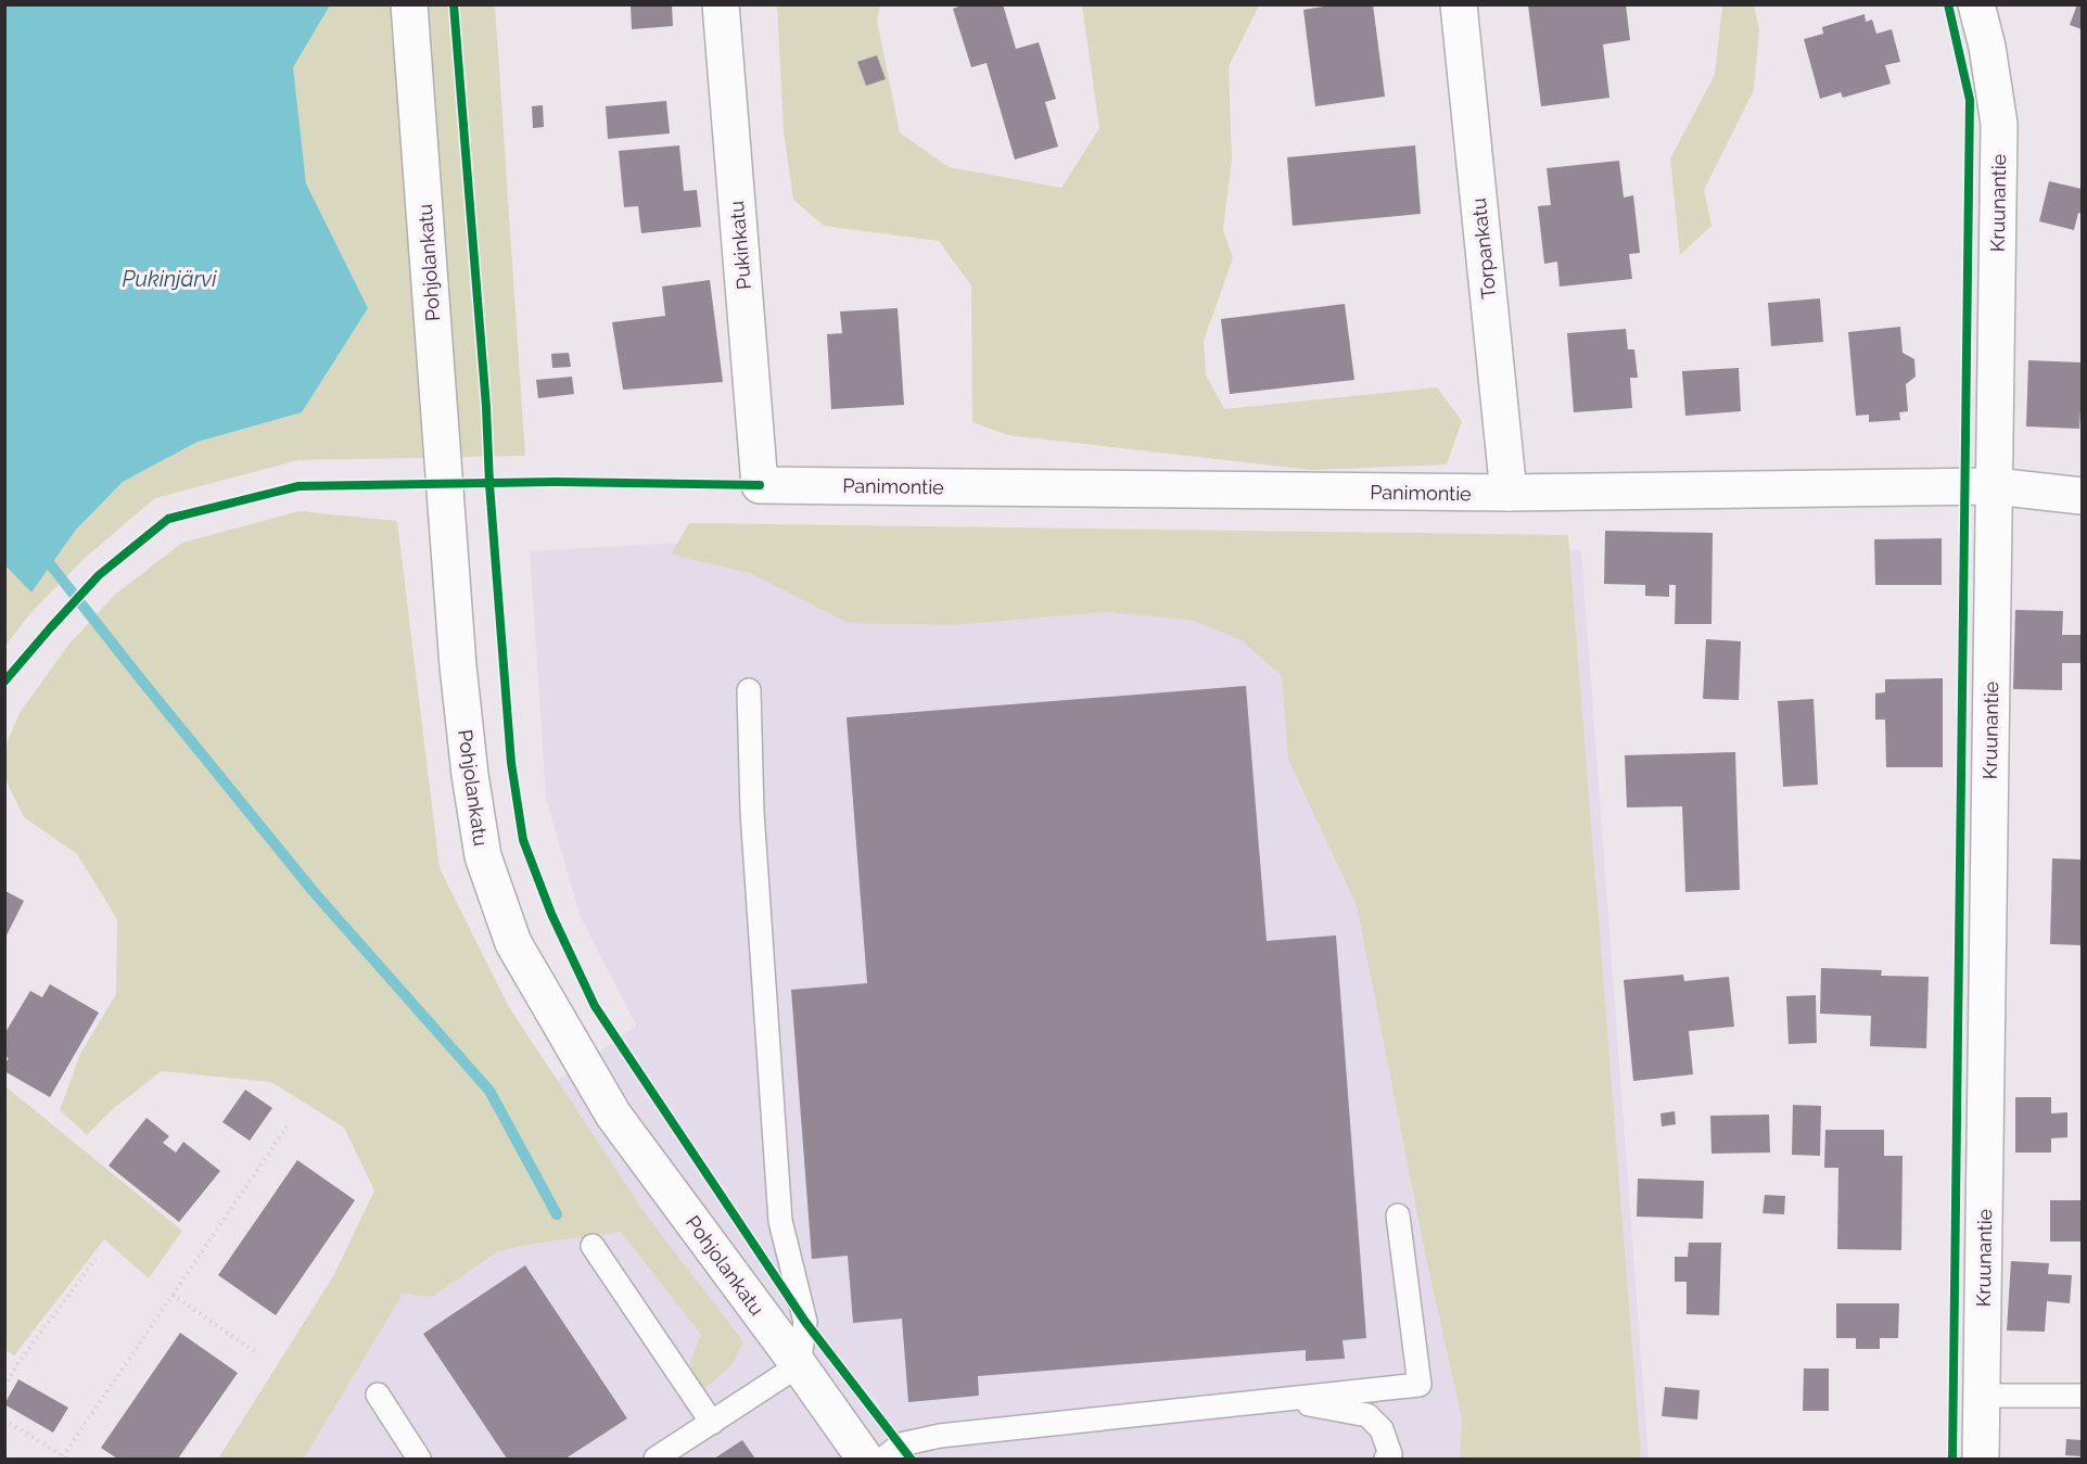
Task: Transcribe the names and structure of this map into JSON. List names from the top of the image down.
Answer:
{
  "streets": {
    "street": [
      "Kruunantie",
      "Pukinkatu",
      "Torpankatu",
      "Pohjolankatu",
      "Panimontie"
    ]
  },
  "crossings": [
    ["Kruunantie", "Panimontie"],
    ["Pukinkatu", "Panimontie"],
    ["Torpankatu", "Panimontie"]
  ],
  "water": ["Pukinjärvi"]
}
